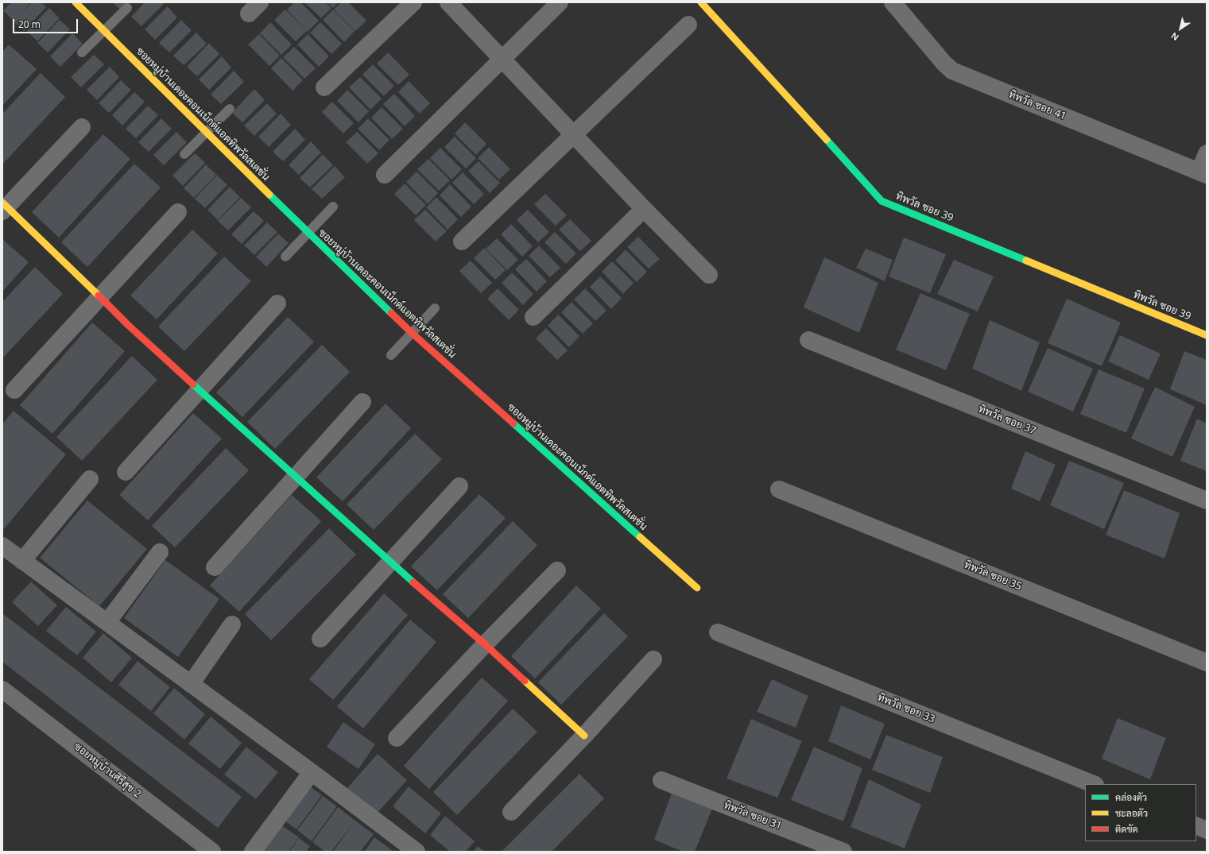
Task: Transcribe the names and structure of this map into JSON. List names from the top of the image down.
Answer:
{
  "streets": {
    "street": [
      "ทิพวัล ซอย 41",
      "ซอยหมู่บ้านเดอะคอนเน็กต์แอตทิพวัลสเตชั่น",
      "ทิพวัล ซอย 39",
      "ทิพวัล ซอย 37",
      "ทิพวัล ซอย 35",
      "ทิพวัล ซอย 33",
      "ซอยหมู่บ้านศิรีสุข 2",
      "ทิพวัล ซอย 31"
    ]
  },
  "legend": ["คล่องตัว", "ชะลอตัว", "ติดขัด"],
  "scale_bar": "20 m",
  "north": "bottom left"
}
